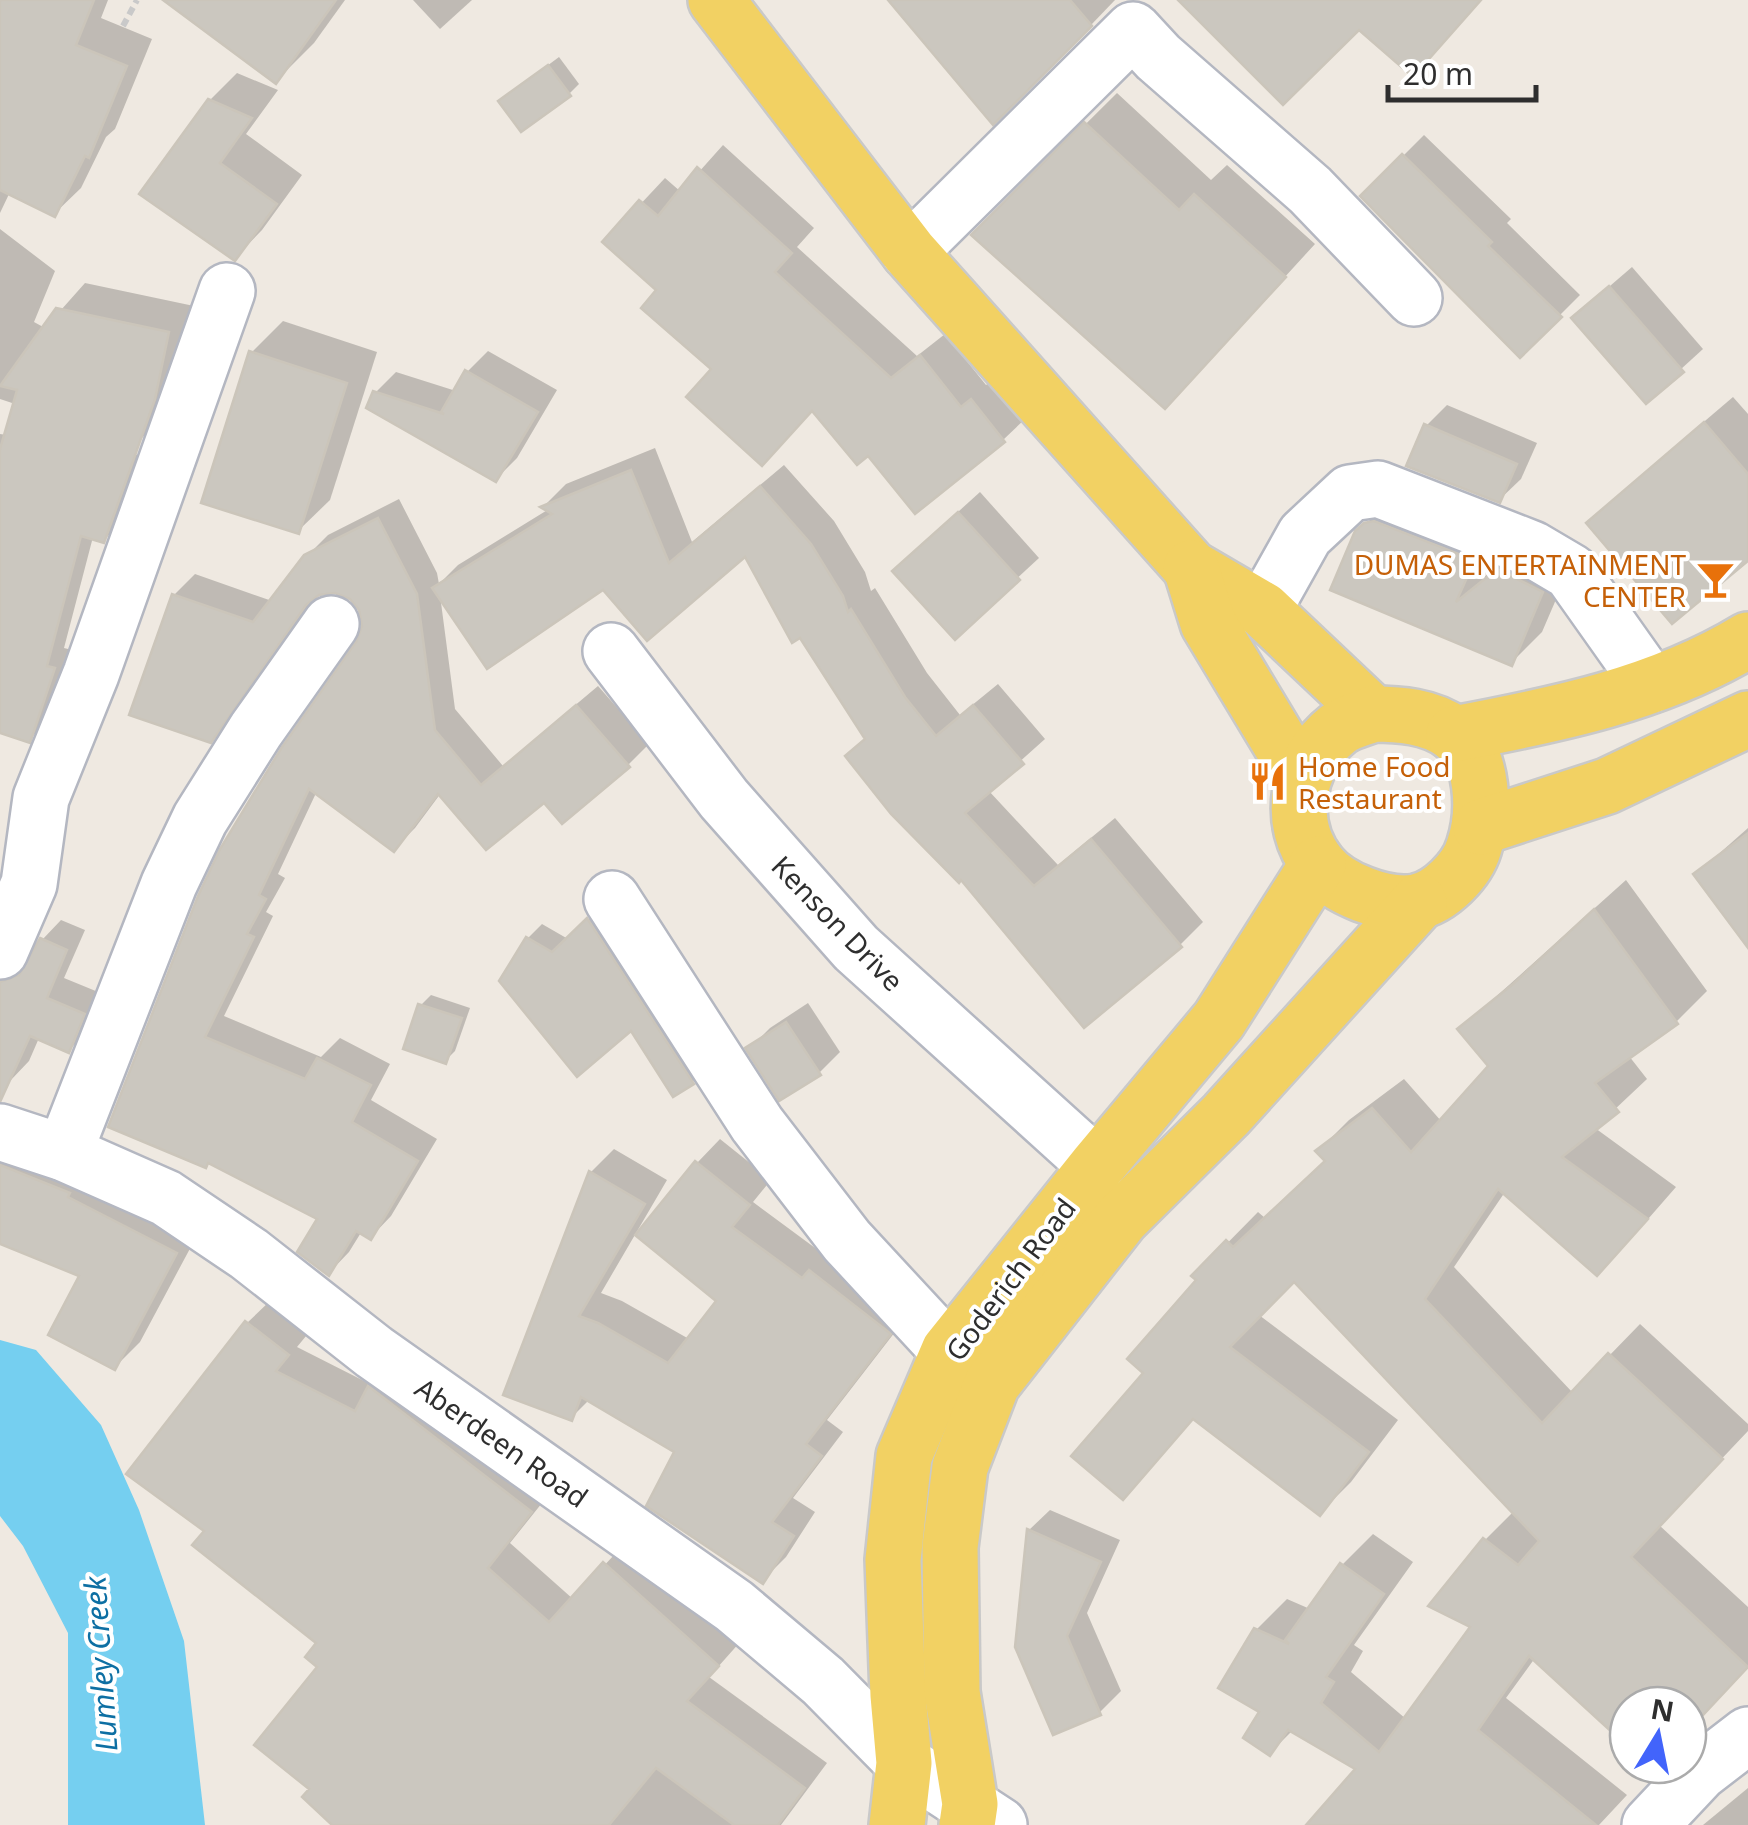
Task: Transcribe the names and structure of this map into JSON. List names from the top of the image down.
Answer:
{
  "streets": {
    "main road": ["Goderich Road"],
    "street": ["Kenson Drive", "Aberdeen Road"]
  },
  "crossings": [
    ["Kenson Drive", "Goderich Road"],
    ["Goderich Road", "Aberdeen Road"]
  ],
  "water": ["Lumley Creek"],
  "places": {
    "bar": ["DUMAS ENTERTAINMENT CENTER"],
    "restaurant": ["Home Food Restaurant"]
  },
  "scale_bar": "20 m",
  "north": "top"
}
